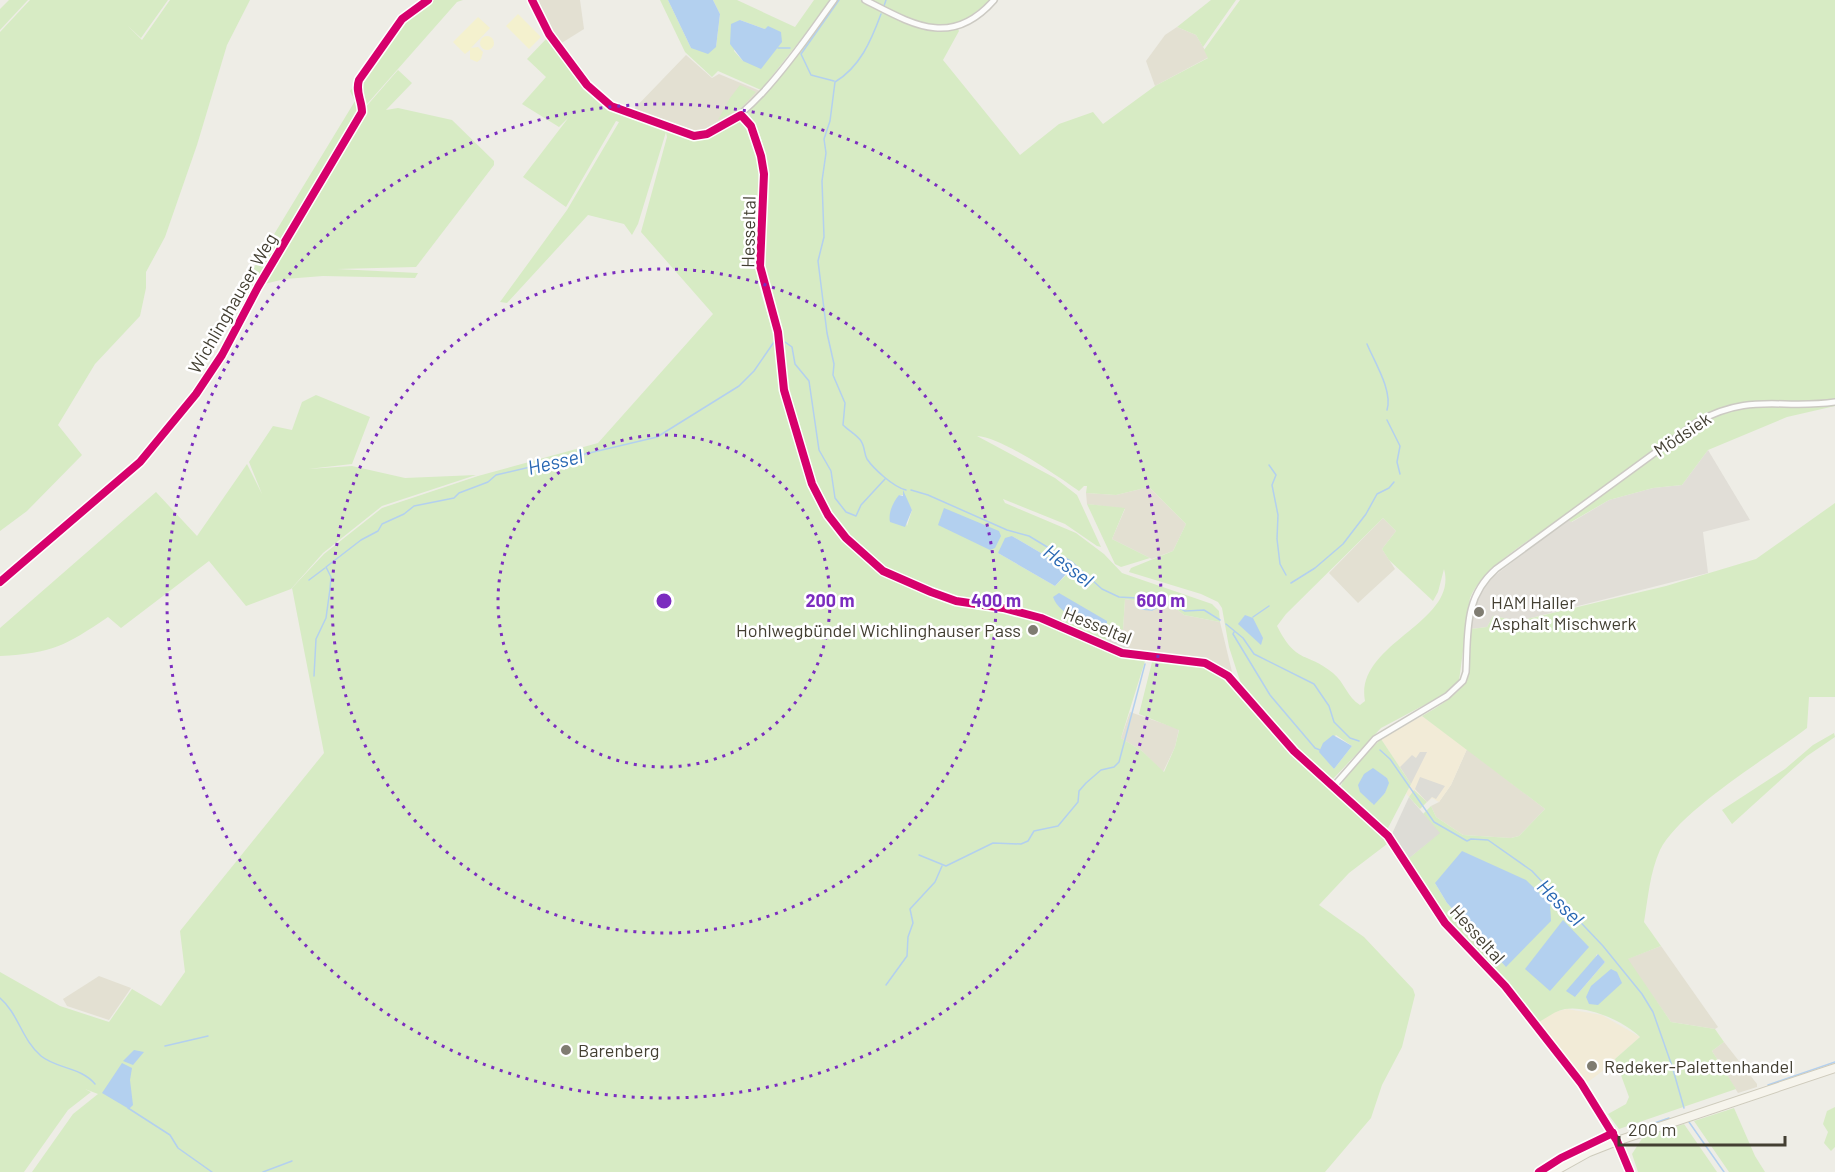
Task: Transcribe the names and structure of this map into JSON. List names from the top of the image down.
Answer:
{
  "streets": {
    "street": ["Hesseltal", "Wichlinghauser Weg", "Mödsiek"]
  },
  "crossings": [
    ["Hesseltal", "Mödsiek"]
  ],
  "water": ["Hessel"],
  "places": [
    "HAM Haller Asphalt Mischwerk",
    "Hohlwegbündel Wichlinghauser Pass",
    "Barenberg",
    "Redeker-Palettenhandel"
  ],
  "scale_bar": "200 m",
  "rings": ["200 m", "400 m", "600 m"]
}
